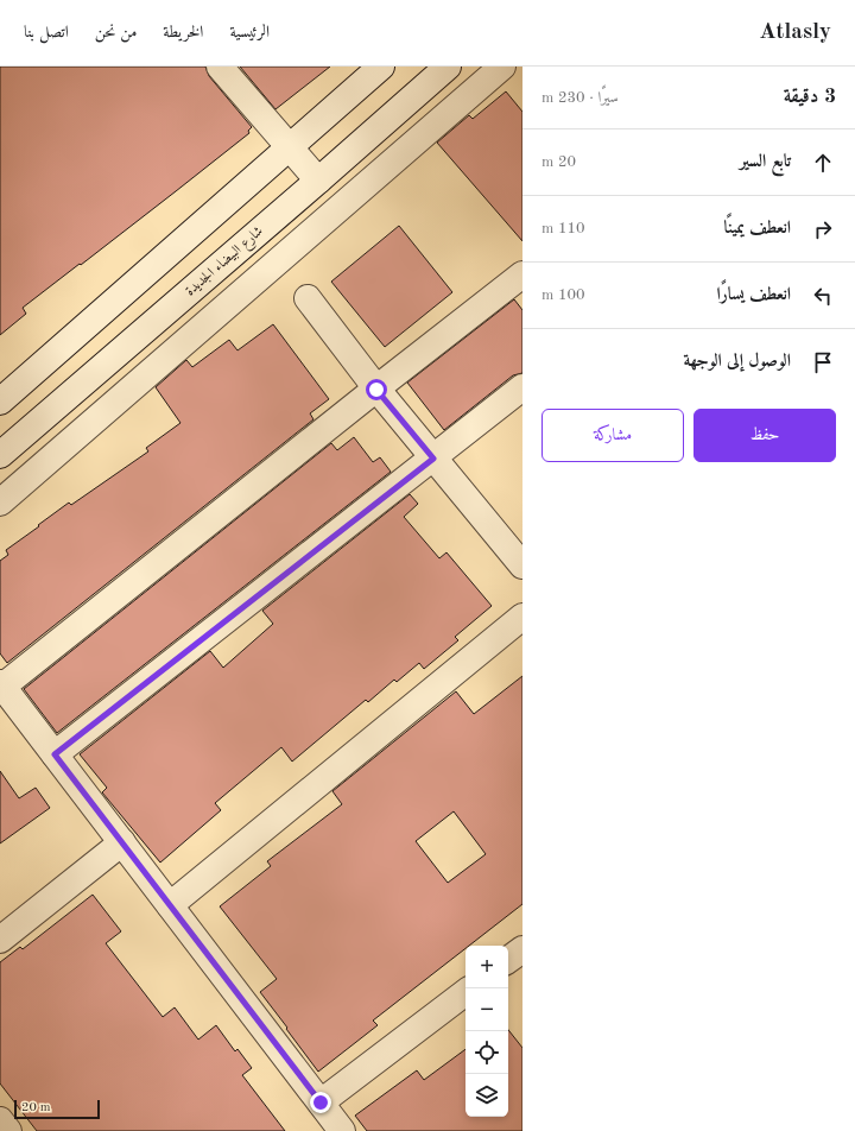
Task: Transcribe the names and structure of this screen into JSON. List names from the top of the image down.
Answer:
{
  "streets": {
    "street": ["شارع البيضاء الجديدة"]
  },
  "scale_bar": "20 m",
  "page": {
    "header": "Atlasly",
    "nav": [
      "الرئيسية",
      "الخريطة",
      "من نحن",
      "اتصل بنا"
    ],
    "heading": ["3 دقيقة", "سيرًا · 230 m"],
    "list": [
      ["تابع السير", "20 m"],
      ["انعطف يمينًا", "110 m"],
      ["انعطف يسارًا", "100 m"],
      "الوصول إلى الوجهة"
    ],
    "buttons": ["حفظ", "مشاركة"],
    "map_buttons": ["+", "−"],
    "scale": "20 m"
  }
}
